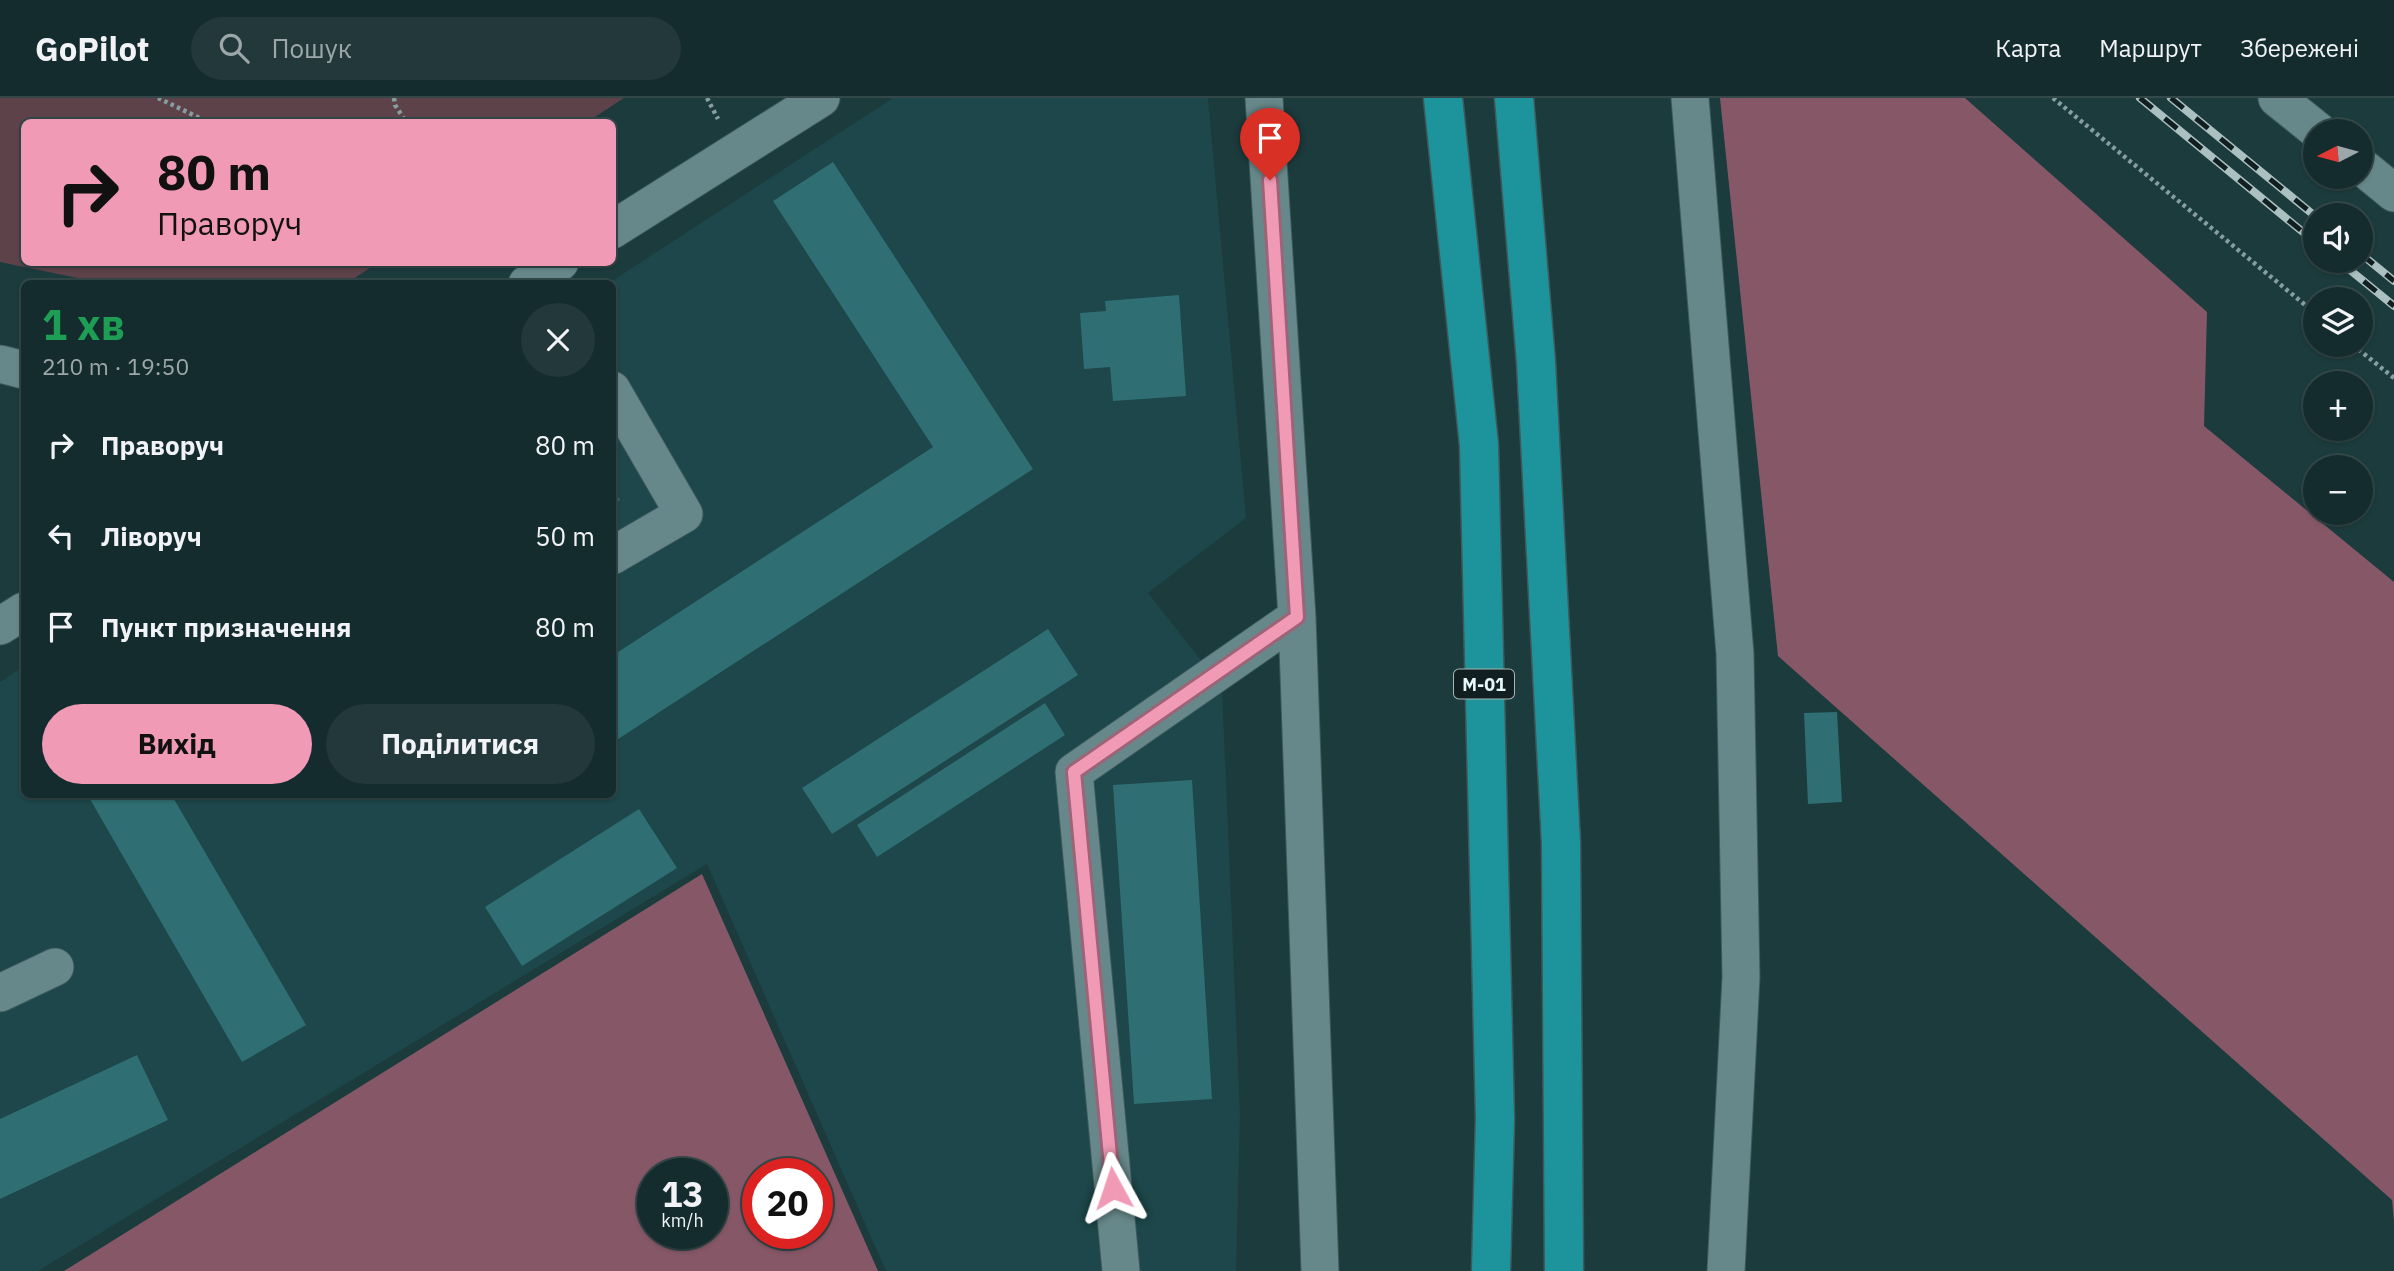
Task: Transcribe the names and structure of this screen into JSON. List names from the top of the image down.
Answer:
{
  "streets": {
    "highway": ["М-01"]
  },
  "north": "left",
  "page": {
    "header": "GoPilot",
    "search": "Пошук",
    "nav": ["Карта", "Маршрут", "Збережені"],
    "map_buttons": ["+", "−"],
    "turn": ["80 m", "Праворуч"],
    "heading": ["1 хв", "210 m · 19:50"],
    "list": [
      {
        "name": "Праворуч",
        "value": "80 m"
      },
      {
        "name": "Ліворуч",
        "value": "50 m"
      },
      {
        "name": "Пункт призначення",
        "value": "80 m"
      }
    ],
    "buttons": ["Вихід", "Поділитися"],
    "speed": "13 km/h",
    "limit": "20"
  }
}
